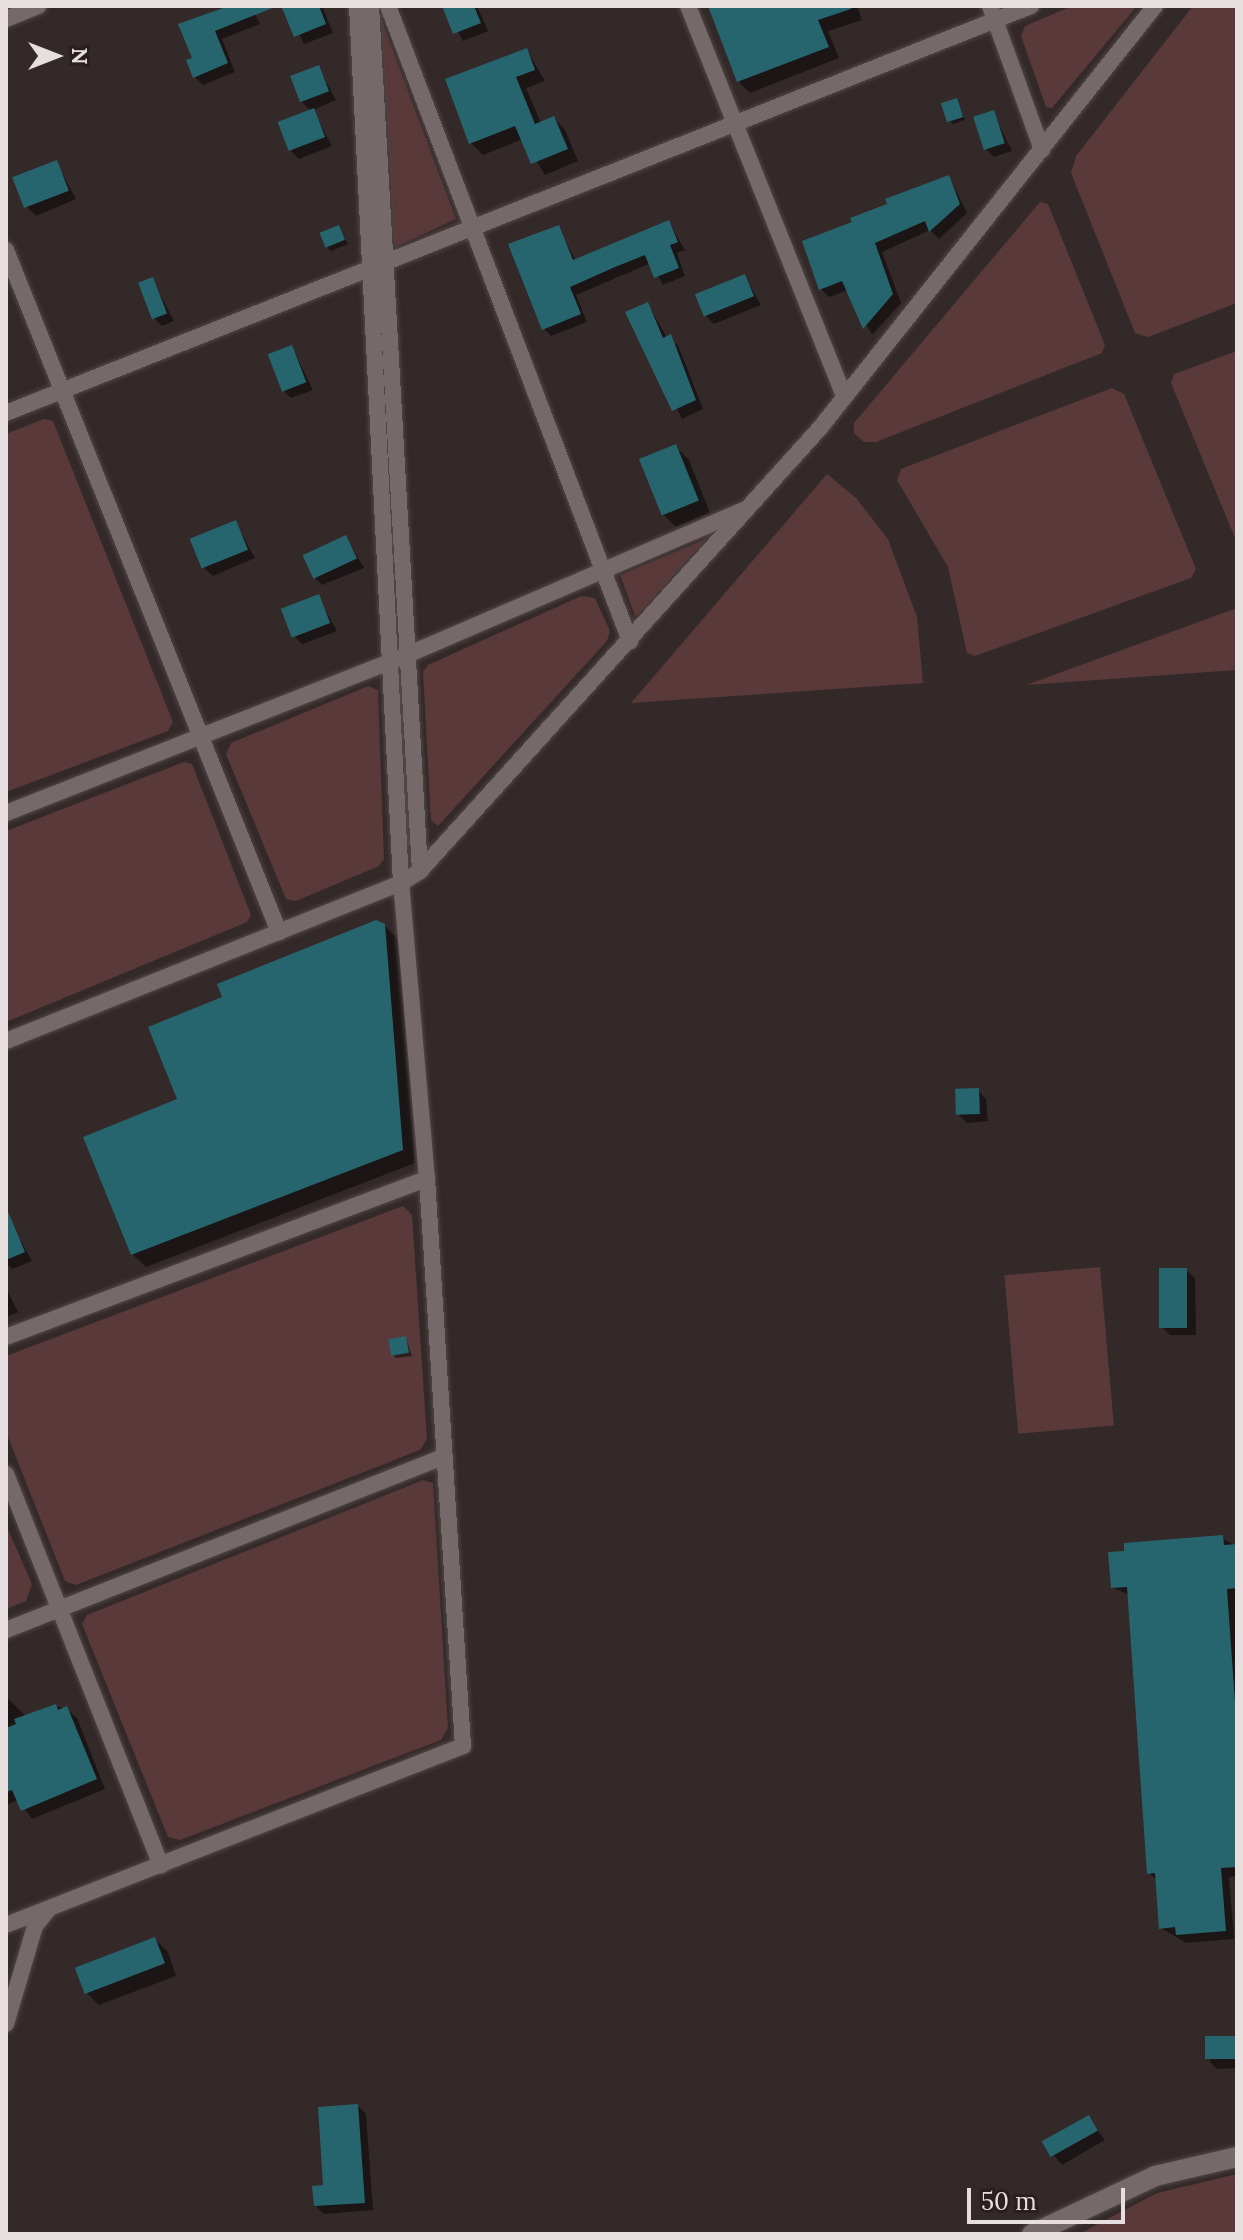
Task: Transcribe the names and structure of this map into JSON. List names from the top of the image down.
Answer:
{
  "scale_bar": "50 m",
  "north": "right"
}
